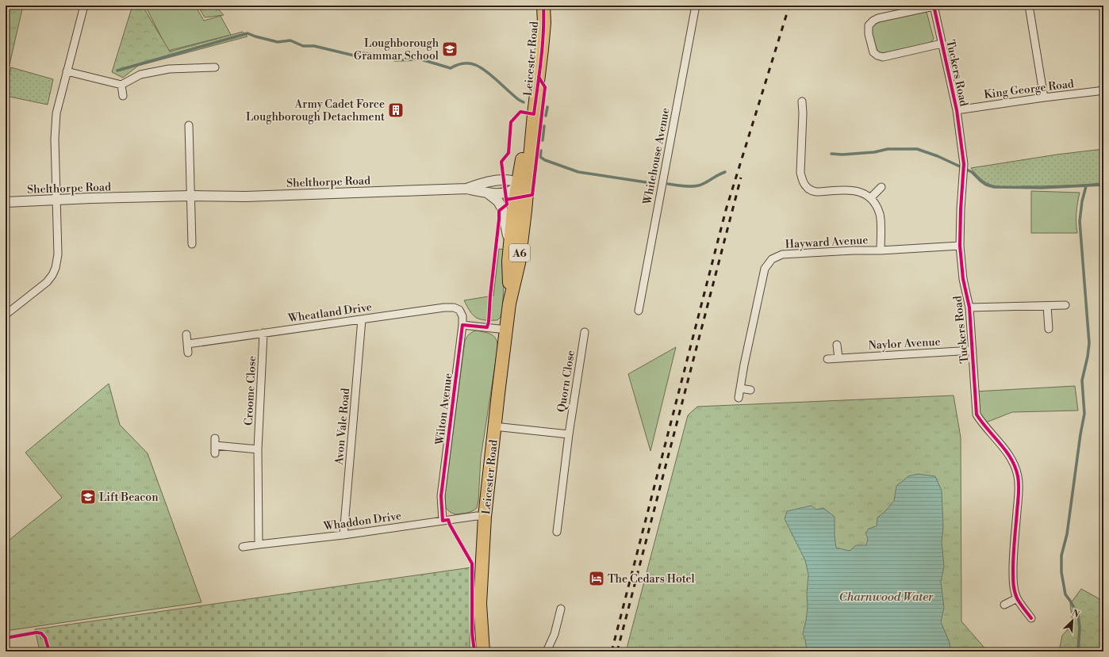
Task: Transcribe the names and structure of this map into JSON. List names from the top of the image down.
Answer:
{
  "streets": {
    "highway": ["Leicester Road", "A6"],
    "street": [
      "Tuckers Road",
      "King George Road",
      "Whitehouse Avenue",
      "Shelthorpe Road",
      "Hayward Avenue",
      "Wheatland Drive",
      "Naylor Avenue",
      "Quorn Close",
      "Croome Close",
      "Wilton Avenue",
      "Avon Vale Road",
      "Whaddon Drive"
    ]
  },
  "crossings": [
    ["Leicester Road", "Shelthorpe Road"],
    ["Leicester Road", "Whaddon Drive"],
    ["Tuckers Road", "King George Road"],
    ["Tuckers Road", "Hayward Avenue"],
    ["Tuckers Road", "Naylor Avenue"],
    ["Wheatland Drive", "Croome Close"],
    ["Wheatland Drive", "Wilton Avenue"],
    ["Wheatland Drive", "Avon Vale Road"],
    ["Croome Close", "Whaddon Drive"],
    ["Wilton Avenue", "Whaddon Drive"],
    ["Avon Vale Road", "Whaddon Drive"]
  ],
  "water": ["Charnwood Water"],
  "places": {
    "school or university": ["Loughborough Grammar School", "Lift Beacon"],
    "building": ["Army Cadet Force Loughborough Detachment"],
    "hotel": ["The Cedars Hotel"]
  },
  "north": "top right"
}
